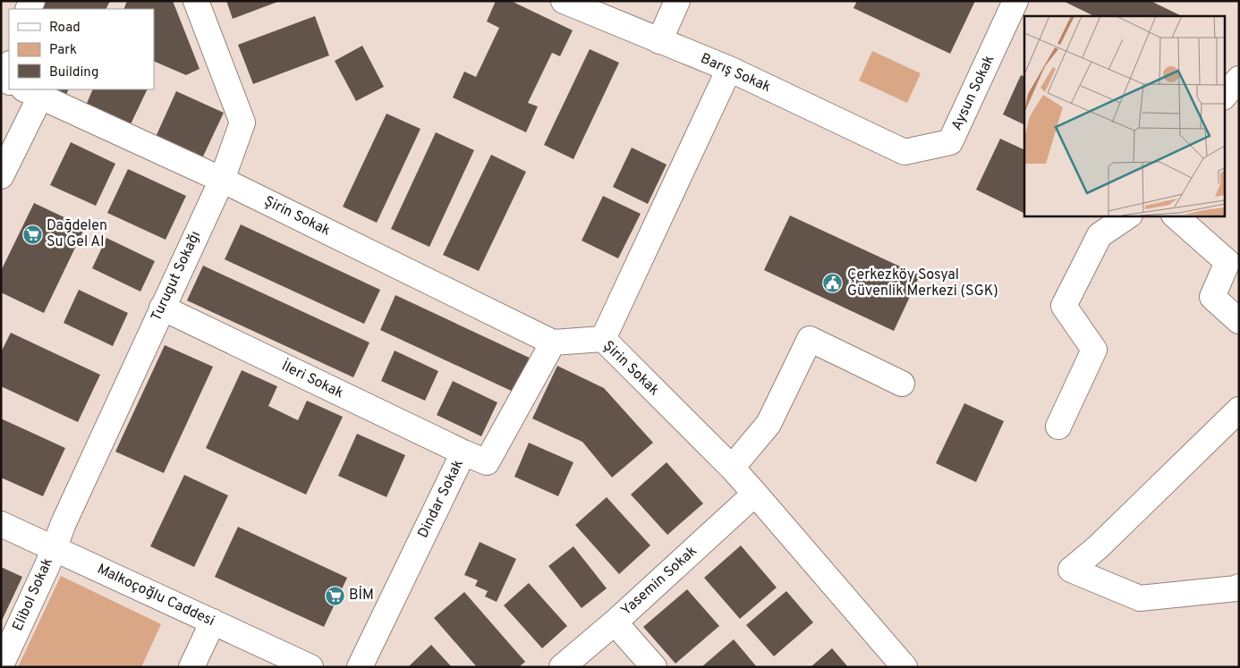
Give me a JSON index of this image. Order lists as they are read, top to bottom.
{
  "streets": {
    "street": [
      "Barış Sokak",
      "Aysun Sokak",
      "Şirin Sokak",
      "Turugut Sokağı",
      "İleri Sokak",
      "Dindar Sokak",
      "Yasemin Sokak",
      "Elibol Sokak",
      "Malkoçoğlu Caddesi"
    ]
  },
  "crossings": [
    ["Barış Sokak", "Aysun Sokak"],
    ["Şirin Sokak", "Turugut Sokağı"],
    ["Şirin Sokak", "Dindar Sokak"],
    ["Şirin Sokak", "Yasemin Sokak"],
    ["Turugut Sokağı", "İleri Sokak"],
    ["Turugut Sokağı", "Elibol Sokak"],
    ["Turugut Sokağı", "Malkoçoğlu Caddesi"],
    ["İleri Sokak", "Dindar Sokak"],
    ["Elibol Sokak", "Malkoçoğlu Caddesi"]
  ],
  "places": {
    "supermarket": ["Dağdelen Su Gel Al", "BİM"],
    "public building": ["Çerkezköy Sosyal Güvenlik Merkezi (SGK)"]
  },
  "legend": ["Road", "Park", "Building"]
}
